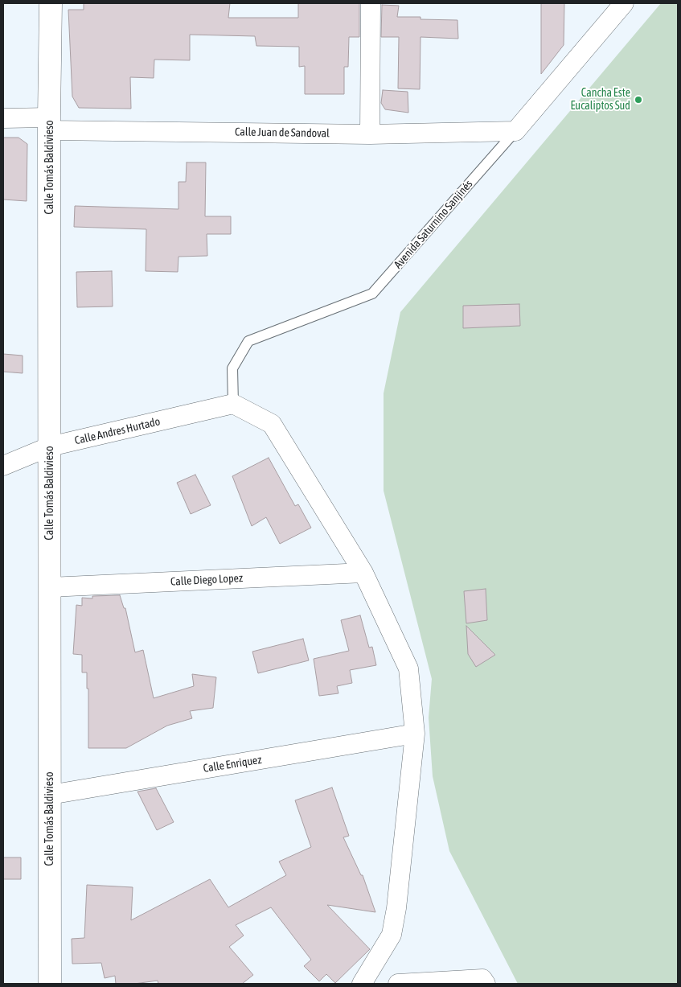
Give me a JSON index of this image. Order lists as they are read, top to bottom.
{
  "streets": {
    "street": [
      "Calle Juan de Sandoval",
      "Calle Tomás Baldivieso",
      "Avenida Saturnino Sanjinés",
      "Calle Andres Hurtado",
      "Calle Diego Lopez",
      "Calle Enriquez"
    ]
  },
  "crossings": [
    ["Calle Juan de Sandoval", "Calle Tomás Baldivieso"],
    ["Calle Juan de Sandoval", "Avenida Saturnino Sanjinés"],
    ["Calle Tomás Baldivieso", "Calle Andres Hurtado"],
    ["Calle Tomás Baldivieso", "Calle Diego Lopez"],
    ["Calle Tomás Baldivieso", "Calle Enriquez"],
    ["Avenida Saturnino Sanjinés", "Calle Andres Hurtado"]
  ],
  "places": ["Cancha Este Eucaliptos Sud"]
}
